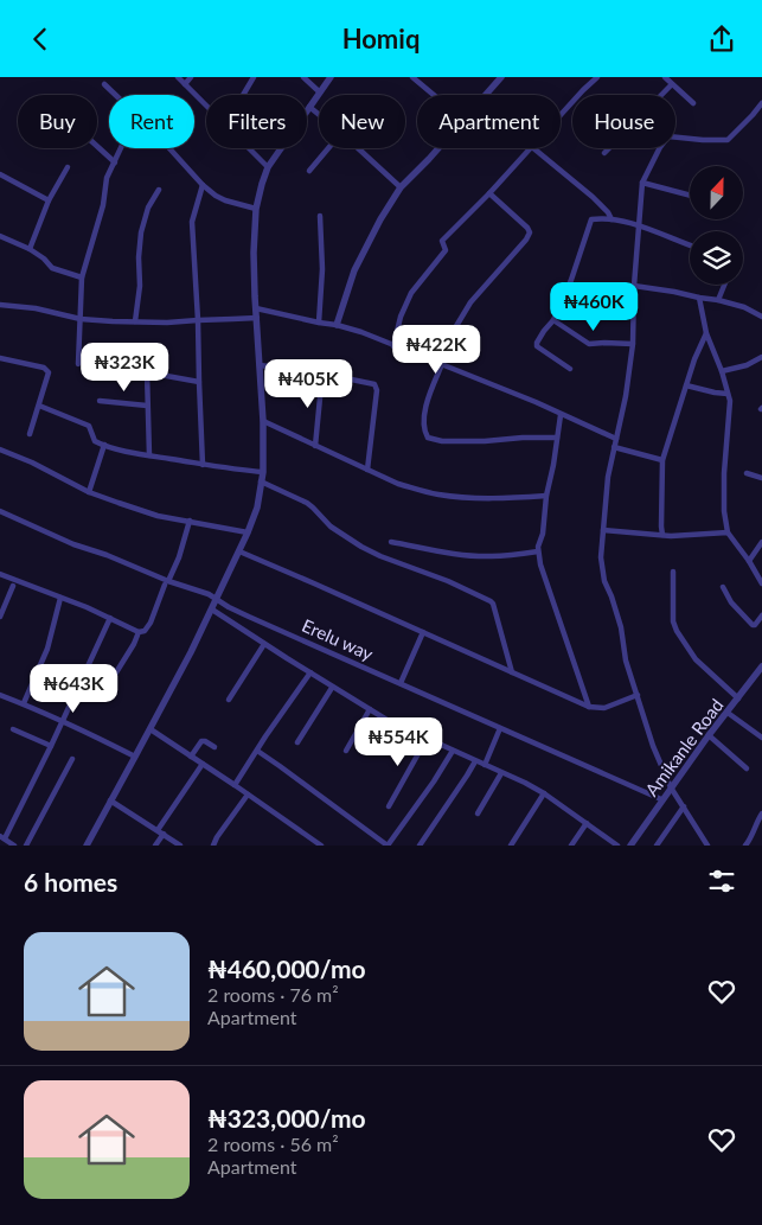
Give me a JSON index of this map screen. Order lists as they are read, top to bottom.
{
  "streets": {
    "street": ["Erelu way", "Amikanle Road"]
  },
  "crossings": [
    ["Erelu way", "Amikanle Road"]
  ],
  "north": "top",
  "page": {
    "header": "Homiq",
    "chip": [
      "Buy",
      "Rent",
      "Filters",
      "New",
      "Apartment",
      "House"
    ],
    "price": [
      "₦460K",
      "₦422K",
      "₦323K",
      "₦405K",
      "₦643K",
      "₦554K"
    ],
    "heading": "6 homes",
    "list": [
      {
        "name": "₦460,000/mo",
        "note": "2 rooms · 76 m² · Apartment"
      },
      {
        "name": "₦323,000/mo",
        "note": "2 rooms · 56 m² · Apartment"
      }
    ]
  }
}
